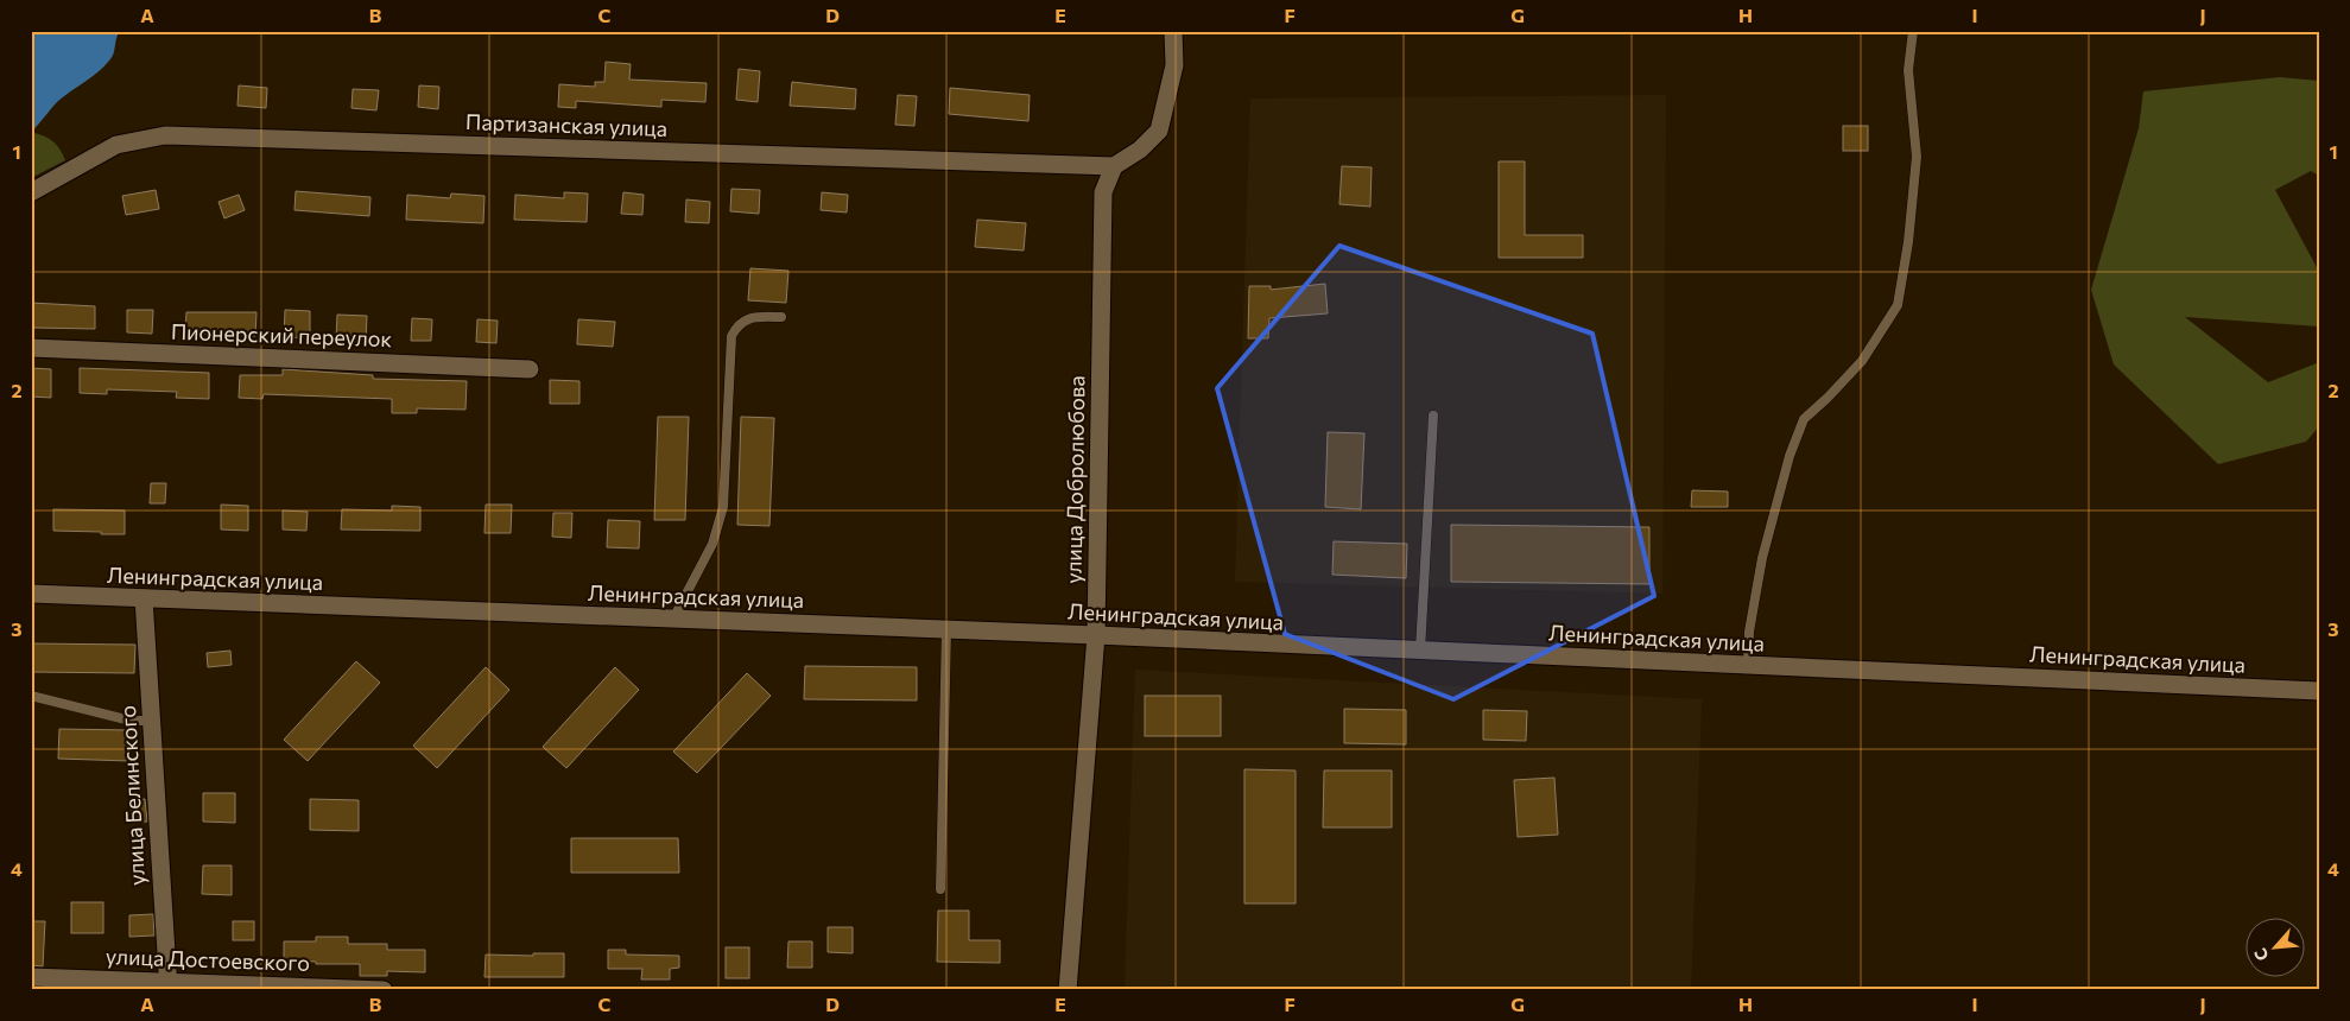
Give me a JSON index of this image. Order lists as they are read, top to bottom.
{
  "streets": {
    "street": [
      "Партизанская улица",
      "Пионерский переулок",
      "улица Добролюбова",
      "Ленинградская улица",
      "улица Белинского",
      "улица Достоевского"
    ]
  },
  "crossings": [
    ["Партизанская улица", "улица Добролюбова"],
    ["улица Добролюбова", "Ленинградская улица"],
    ["Ленинградская улица", "улица Белинского"],
    ["улица Белинского", "улица Достоевского"]
  ],
  "north": "bottom left",
  "grid": {
    "columns": [
      "A",
      "B",
      "C",
      "D",
      "E",
      "F",
      "G",
      "H",
      "I",
      "J"
    ],
    "rows": [
      "1",
      "2",
      "3",
      "4"
    ]
  }
}
